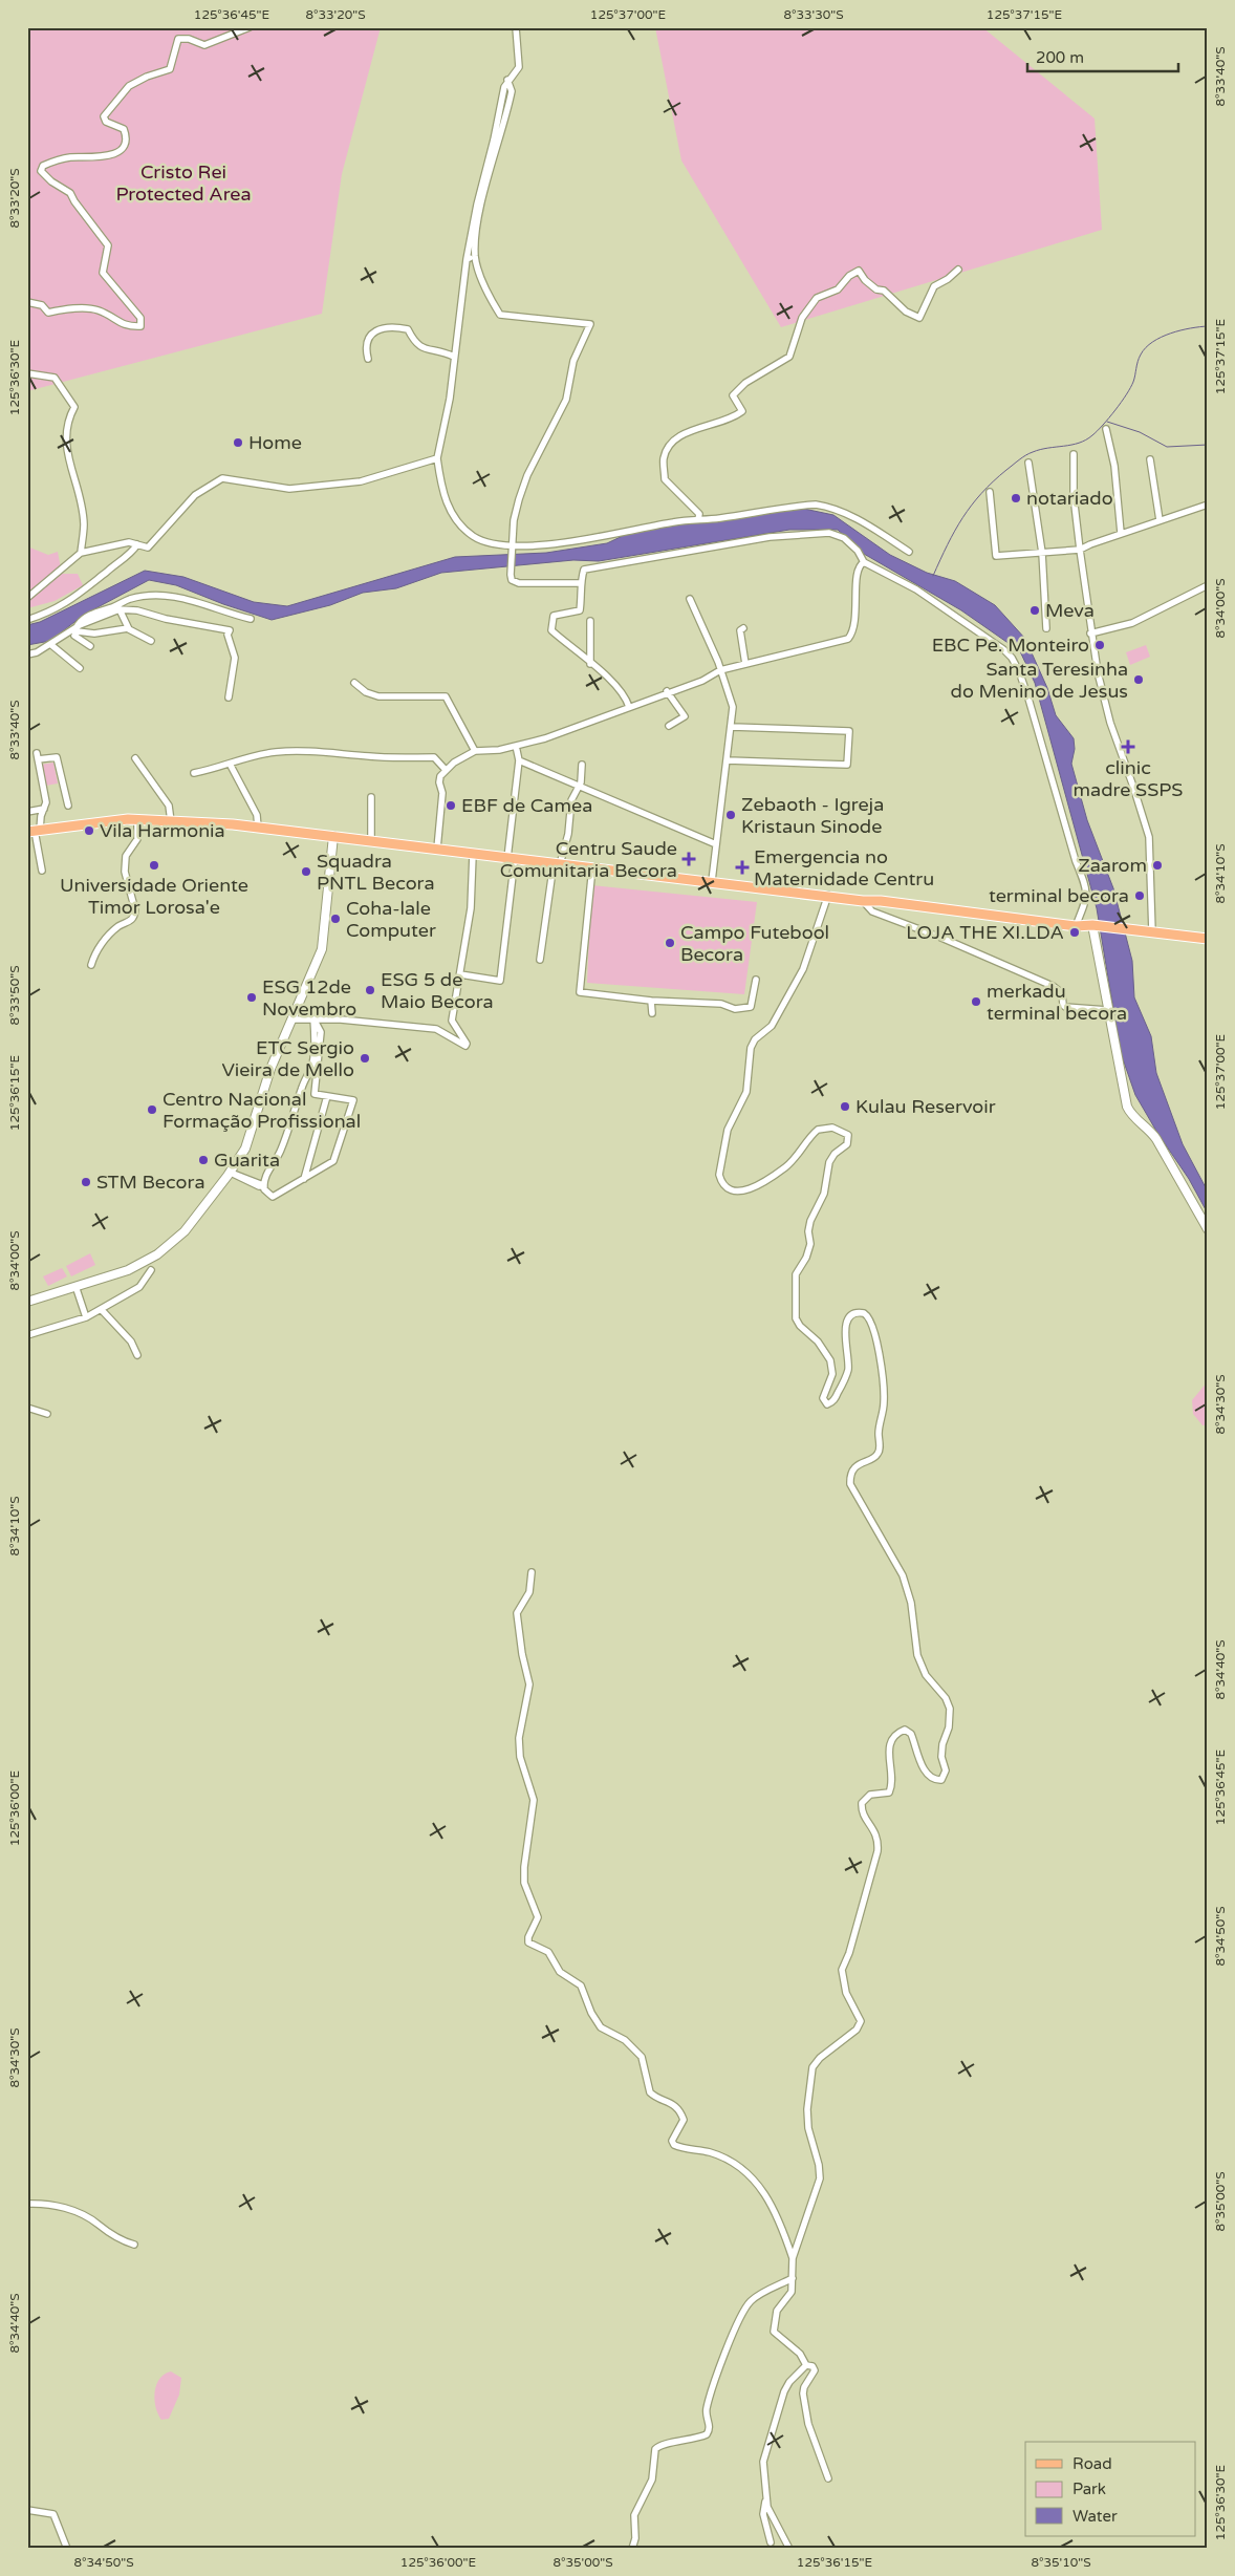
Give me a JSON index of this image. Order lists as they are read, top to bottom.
{
  "parks": ["Cristo Rei Protected Area"],
  "places": {
    "other": [
      "Home",
      "notariado",
      "Meva",
      "EBC Pe. Monteiro",
      "Santa Teresinha do Menino de Jesus",
      "EBF de Camea",
      "Zebaoth - Igreja Kristaun Sinode",
      "Vila Harmonia",
      "Universidade Oriente Timor Lorosa'e",
      "Zaarom",
      "Squadra PNTL Becora",
      "terminal becora",
      "Coha-lale Computer",
      "LOJA THE XI.LDA",
      "Campo Futebool Becora",
      "ESG 5 de Maio Becora",
      "ESG 12de Novembro",
      "merkadu terminal becora",
      "ETC Sergio Vieira de Mello",
      "Kulau Reservoir",
      "Centro Nacional Formação Profissional",
      "Guarita",
      "STM Becora"
    ],
    "health": ["clinic madre SSPS", "Centru Saude Comunitaria Becora", "Emergencia no Maternidade Centru"]
  },
  "legend": ["Road", "Park", "Water"],
  "scale_bar": "200 m",
  "coordinates": [
    "125°36'45\"E",
    "8°33'20\"S",
    "125°37'00\"E",
    "8°33'30\"S",
    "125°37'15\"E",
    "8°33'40\"S",
    "125°36'30\"E",
    "8°34'00\"S",
    "8°34'10\"S",
    "8°33'50\"S",
    "125°36'15\"E",
    "8°34'30\"S",
    "8°34'40\"S",
    "125°36'00\"E",
    "8°34'50\"S",
    "8°35'00\"S",
    "8°35'10\"S"
  ]
}
